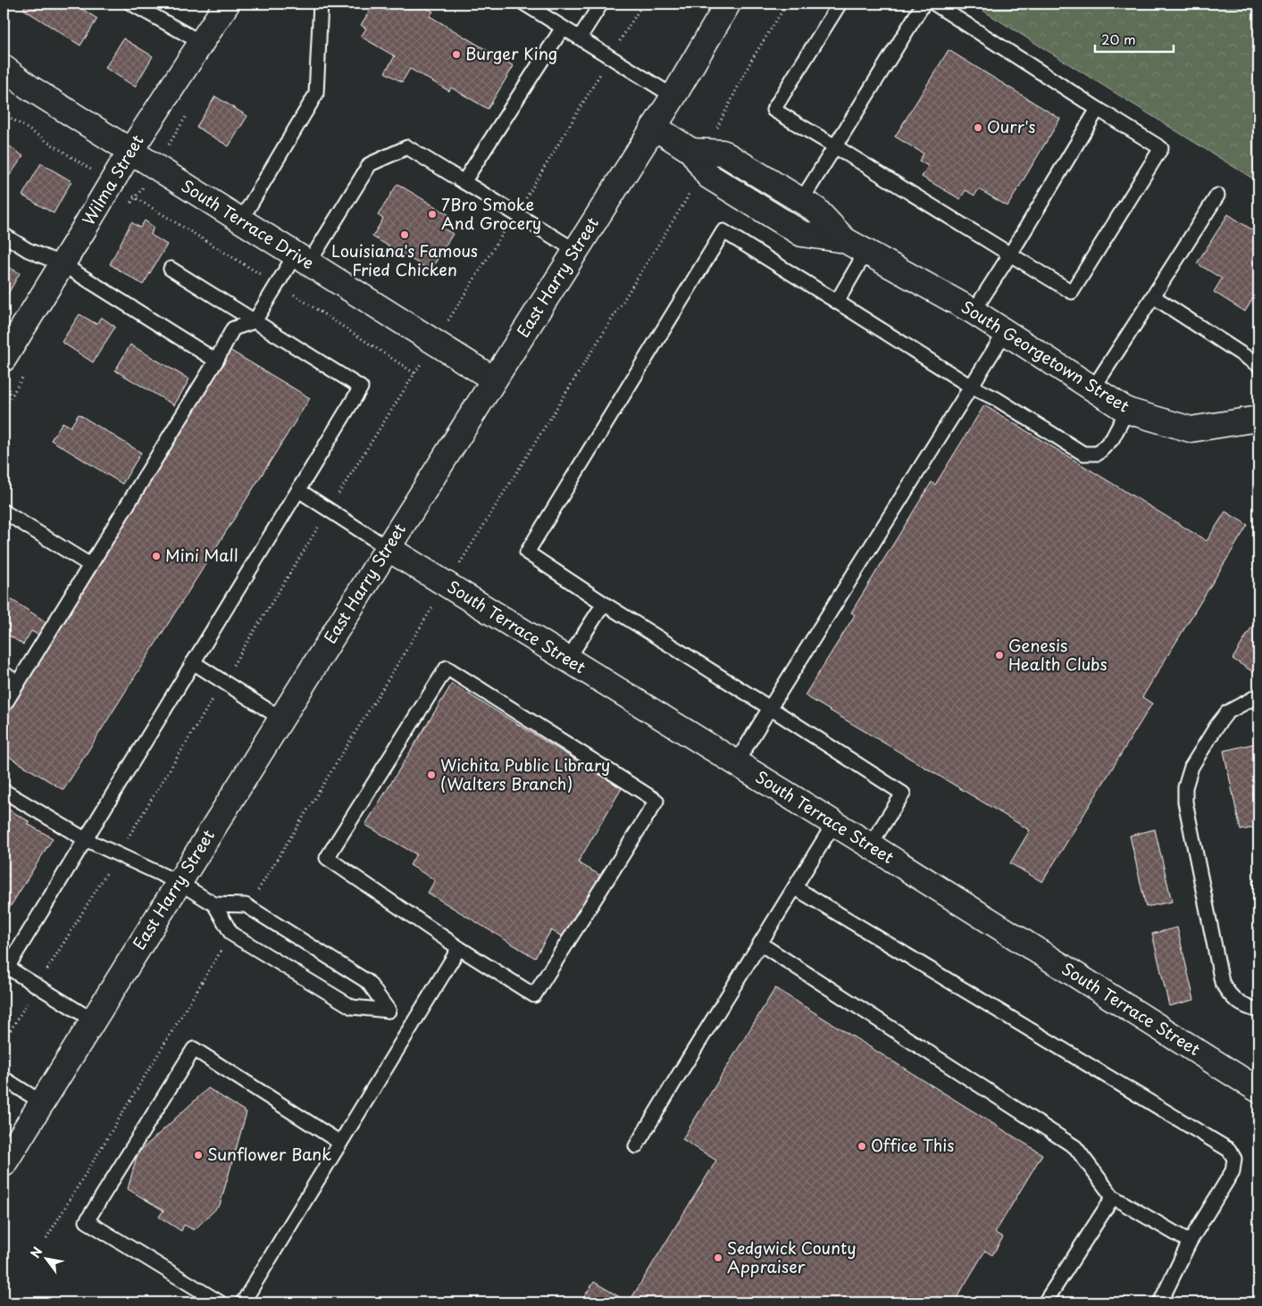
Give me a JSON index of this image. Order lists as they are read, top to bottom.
{
  "streets": {
    "street": [
      "Wilma Street",
      "South Terrace Drive",
      "East Harry Street",
      "South Georgetown Street",
      "South Terrace Street"
    ]
  },
  "crossings": [
    ["Wilma Street", "South Terrace Drive"],
    ["South Terrace Drive", "East Harry Street"],
    ["East Harry Street", "South Georgetown Street"],
    ["East Harry Street", "South Terrace Street"]
  ],
  "places": [
    "Burger King",
    "Ourr's",
    "7Bro Smoke And Grocery",
    "Louisiana's Famous Fried Chicken",
    "Mini Mall",
    "Genesis Health Clubs",
    "Wichita Public Library (Walters Branch)",
    "Office This",
    "Sunflower Bank",
    "Sedgwick County Appraiser"
  ],
  "scale_bar": "20 m",
  "north": "top left"
}
